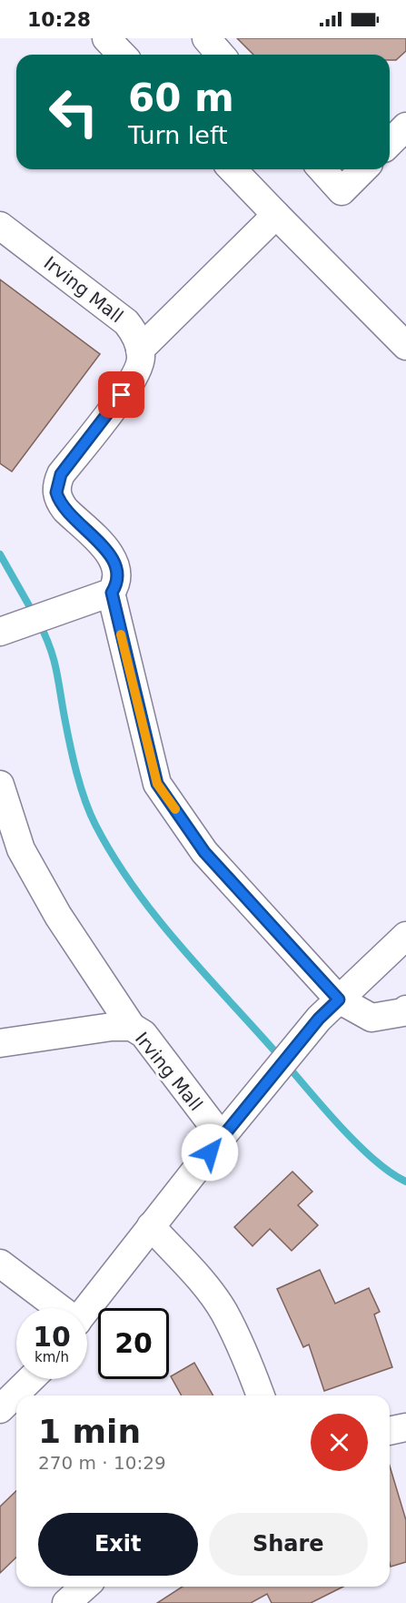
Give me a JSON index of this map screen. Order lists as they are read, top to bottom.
{
  "streets": {
    "street": ["Irving Mall"]
  },
  "page": {
    "status": "10:28",
    "turn": ["60 m", "Turn left"],
    "speed": "10 km/h",
    "limit": "20",
    "heading": ["1 min", "270 m · 10:29"],
    "buttons": ["Exit", "Share"]
  }
}
